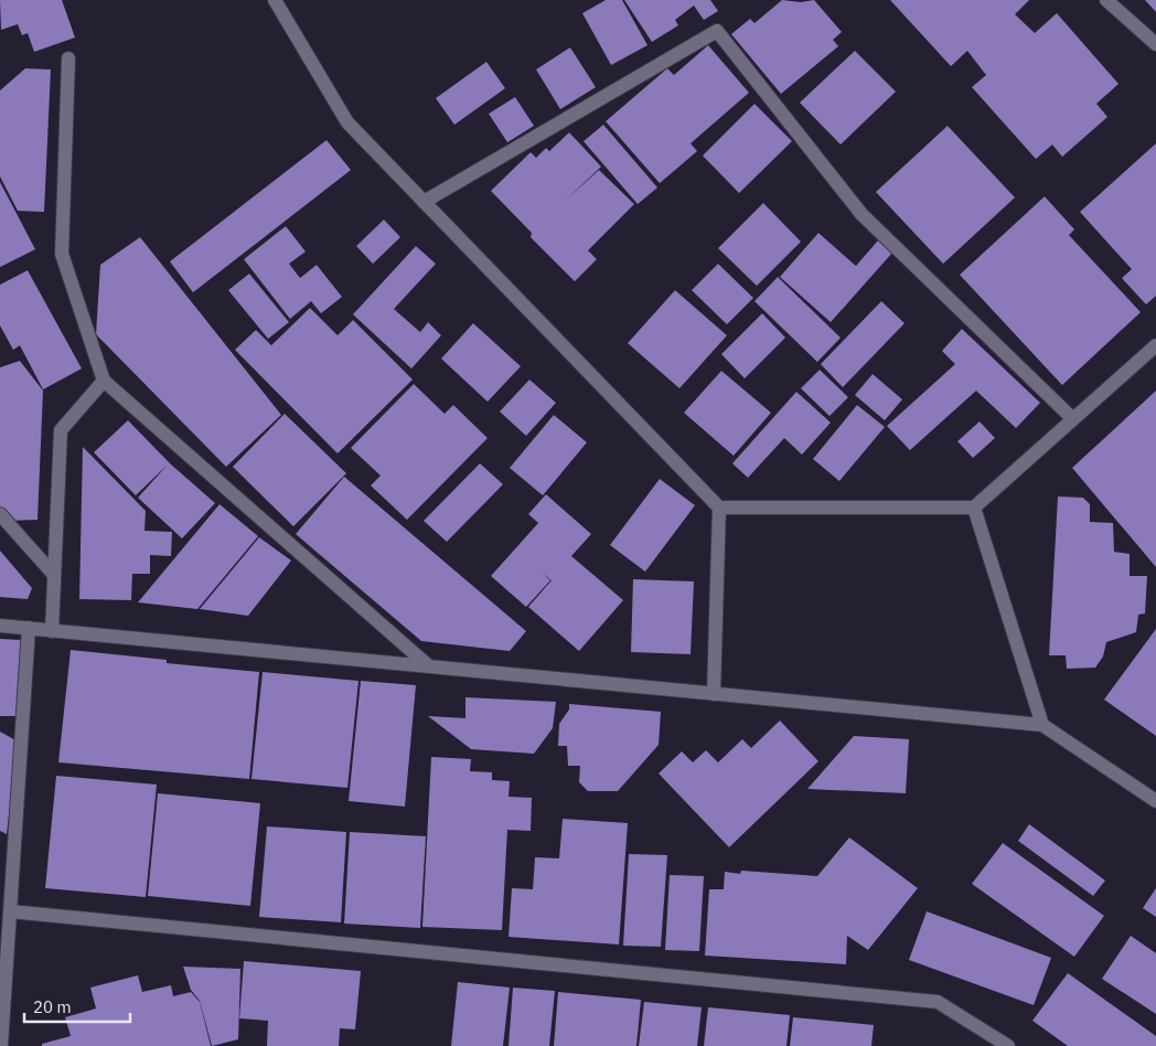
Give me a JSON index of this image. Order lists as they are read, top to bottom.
{
  "scale_bar": "20 m"
}
